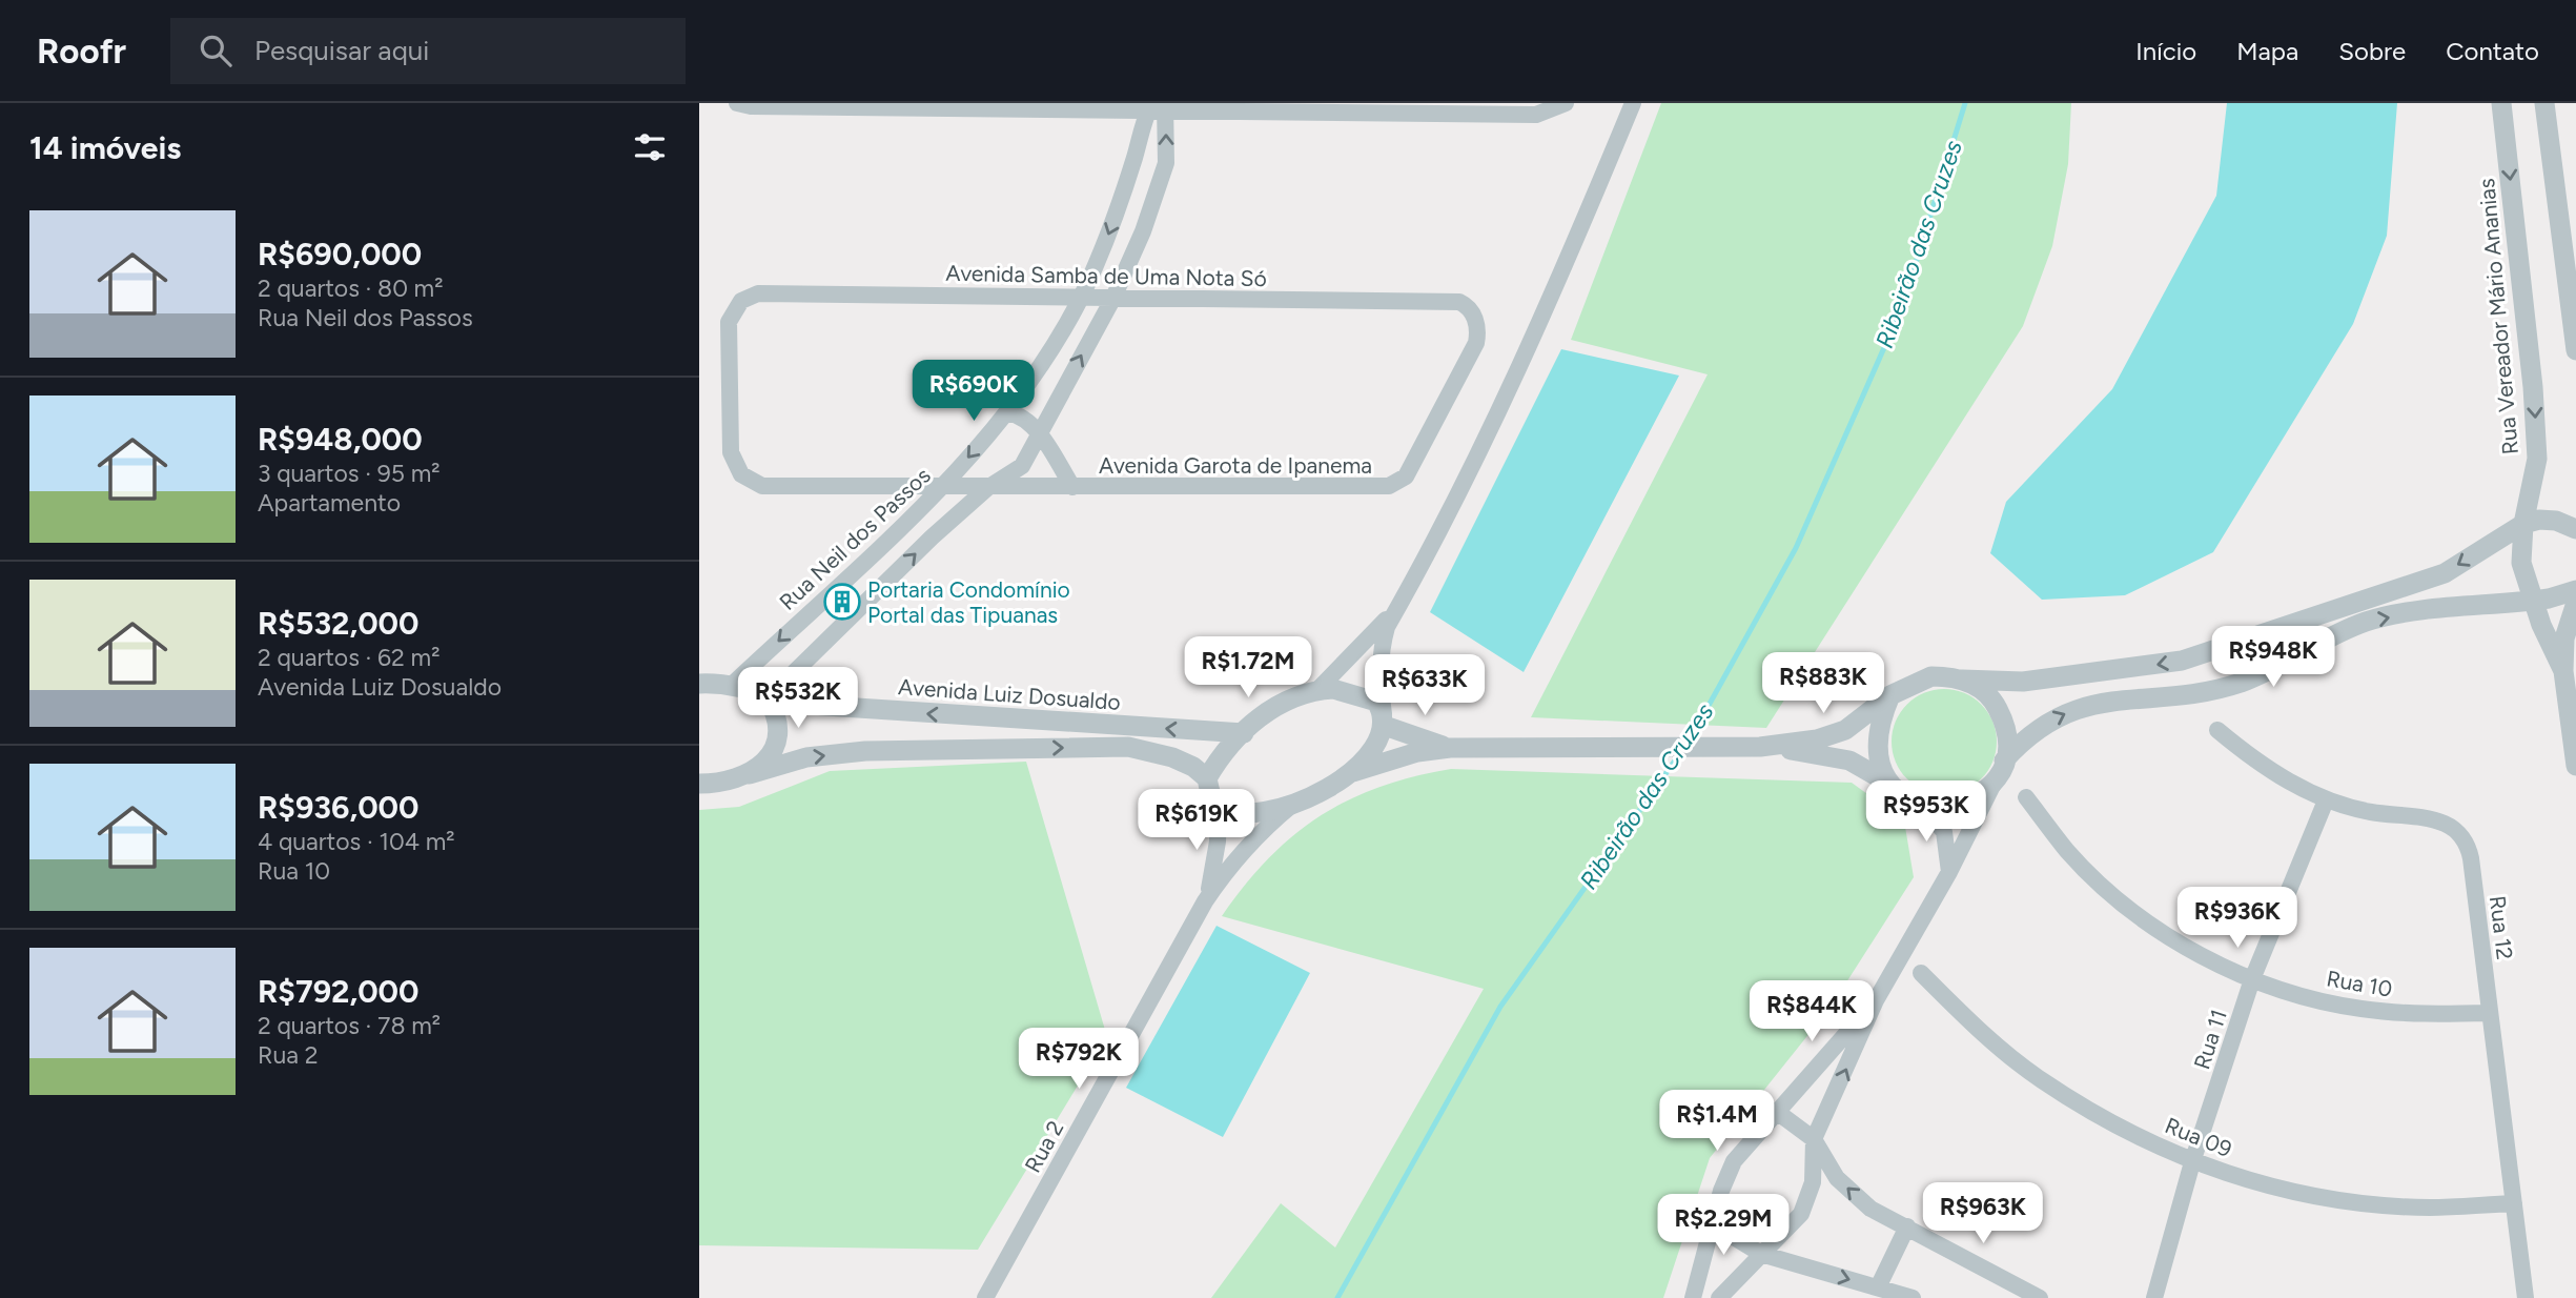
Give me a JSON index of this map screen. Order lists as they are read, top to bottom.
{
  "streets": {
    "street": [
      "Avenida Samba de Uma Nota Só",
      "Rua Vereador Mário Ananias",
      "Avenida Garota de Ipanema",
      "Rua Neil dos Passos",
      "Avenida Luiz Dosualdo",
      "Rua 12",
      "Rua 10",
      "Rua 11",
      "Rua 09",
      "Rua 2"
    ]
  },
  "crossings": [
    ["Avenida Samba de Uma Nota Só", "Avenida Garota de Ipanema"],
    ["Avenida Samba de Uma Nota Só", "Rua Neil dos Passos"],
    ["Avenida Garota de Ipanema", "Rua Neil dos Passos"],
    ["Rua 12", "Rua 10"],
    ["Rua 12", "Rua 11"],
    ["Rua 12", "Rua 09"],
    ["Rua 10", "Rua 11"],
    ["Rua 11", "Rua 09"]
  ],
  "water": ["Ribeirão das Cruzes"],
  "places": {
    "building": ["Portaria Condomínio Portal das Tipuanas"]
  },
  "page": {
    "header": "Roofr",
    "search": "Pesquisar aqui",
    "nav": [
      "Início",
      "Mapa",
      "Sobre",
      "Contato"
    ],
    "heading": "14 imóveis",
    "list": [
      {
        "name": "R$690,000",
        "note": "2 quartos · 80 m² · Rua Neil dos Passos"
      },
      {
        "name": "R$948,000",
        "note": "3 quartos · 95 m² · Apartamento"
      },
      {
        "name": "R$532,000",
        "note": "2 quartos · 62 m² · Avenida Luiz Dosualdo"
      },
      {
        "name": "R$936,000",
        "note": "4 quartos · 104 m² · Rua 10"
      },
      {
        "name": "R$792,000",
        "note": "2 quartos · 78 m² · Rua 2"
      }
    ],
    "price": [
      "R$690K",
      "R$948K",
      "R$1.72M",
      "R$883K",
      "R$633K",
      "R$532K",
      "R$953K",
      "R$619K",
      "R$936K",
      "R$844K",
      "R$792K",
      "R$1.4M",
      "R$963K",
      "R$2.29M"
    ]
  }
}
